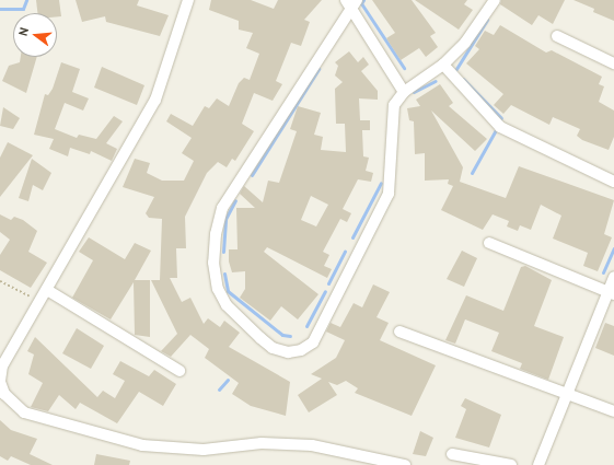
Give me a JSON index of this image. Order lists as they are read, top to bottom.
{
  "north": "left"
}
